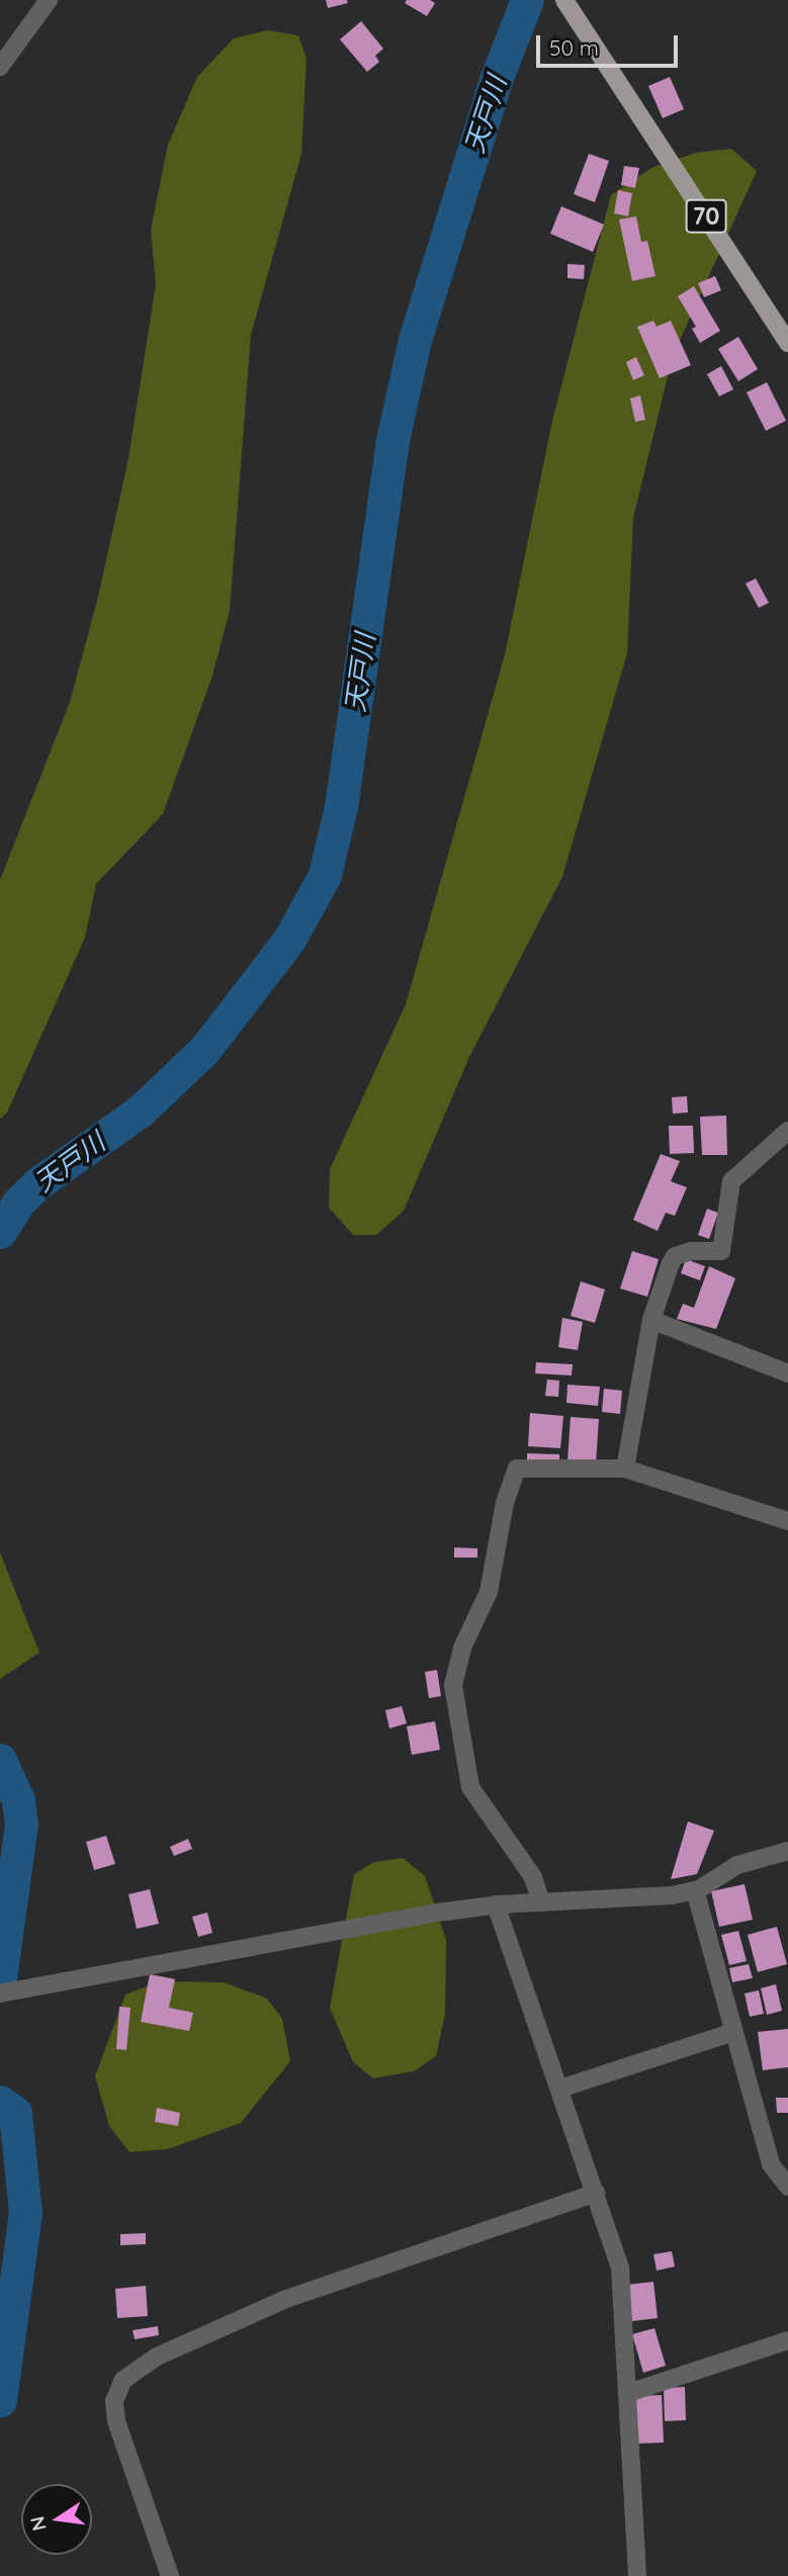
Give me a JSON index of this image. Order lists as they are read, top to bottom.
{
  "streets": {
    "main road": ["70"]
  },
  "water": ["天戸川"],
  "scale_bar": "50 m",
  "north": "left"
}
